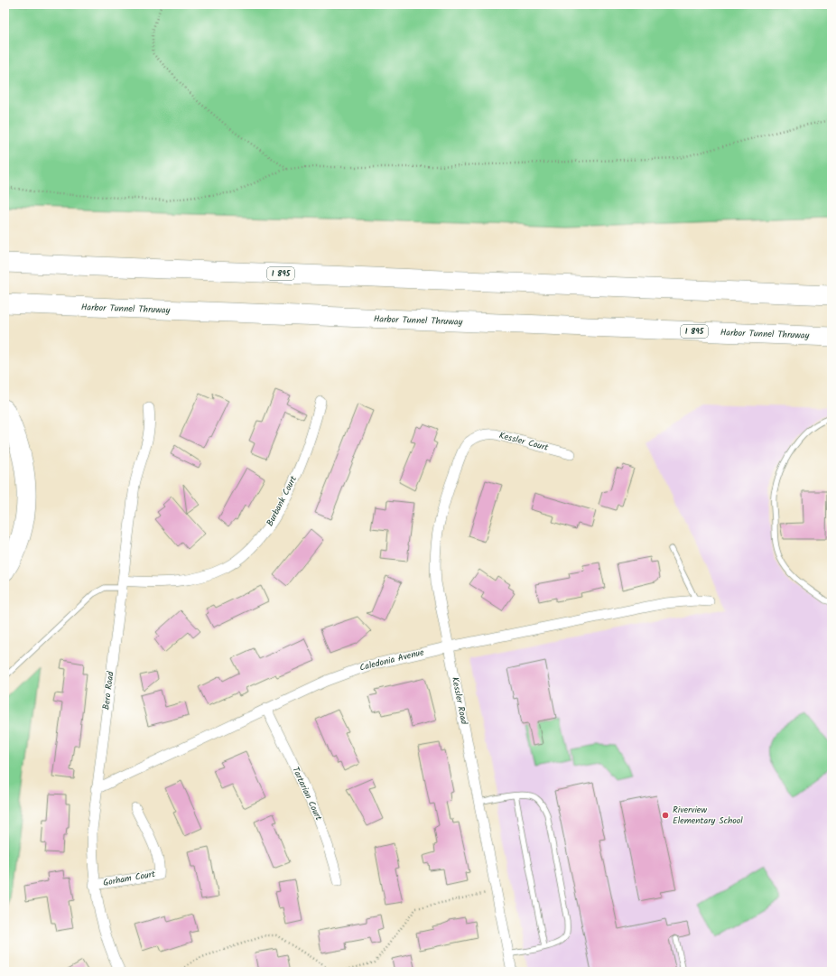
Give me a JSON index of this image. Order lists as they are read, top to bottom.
{
  "streets": {
    "highway": ["I 895", "Harbor Tunnel Thruway"],
    "street": [
      "Kessler Court",
      "Burbank Court",
      "Caledonia Avenue",
      "Bero Road",
      "Kessler Road",
      "Tartarian Court",
      "Gorham Court"
    ]
  },
  "crossings": [
    ["Kessler Court", "Kessler Road"],
    ["Burbank Court", "Bero Road"],
    ["Caledonia Avenue", "Bero Road"],
    ["Caledonia Avenue", "Kessler Road"],
    ["Caledonia Avenue", "Tartarian Court"],
    ["Bero Road", "Gorham Court"]
  ],
  "places": ["Riverview Elementary School"]
}
